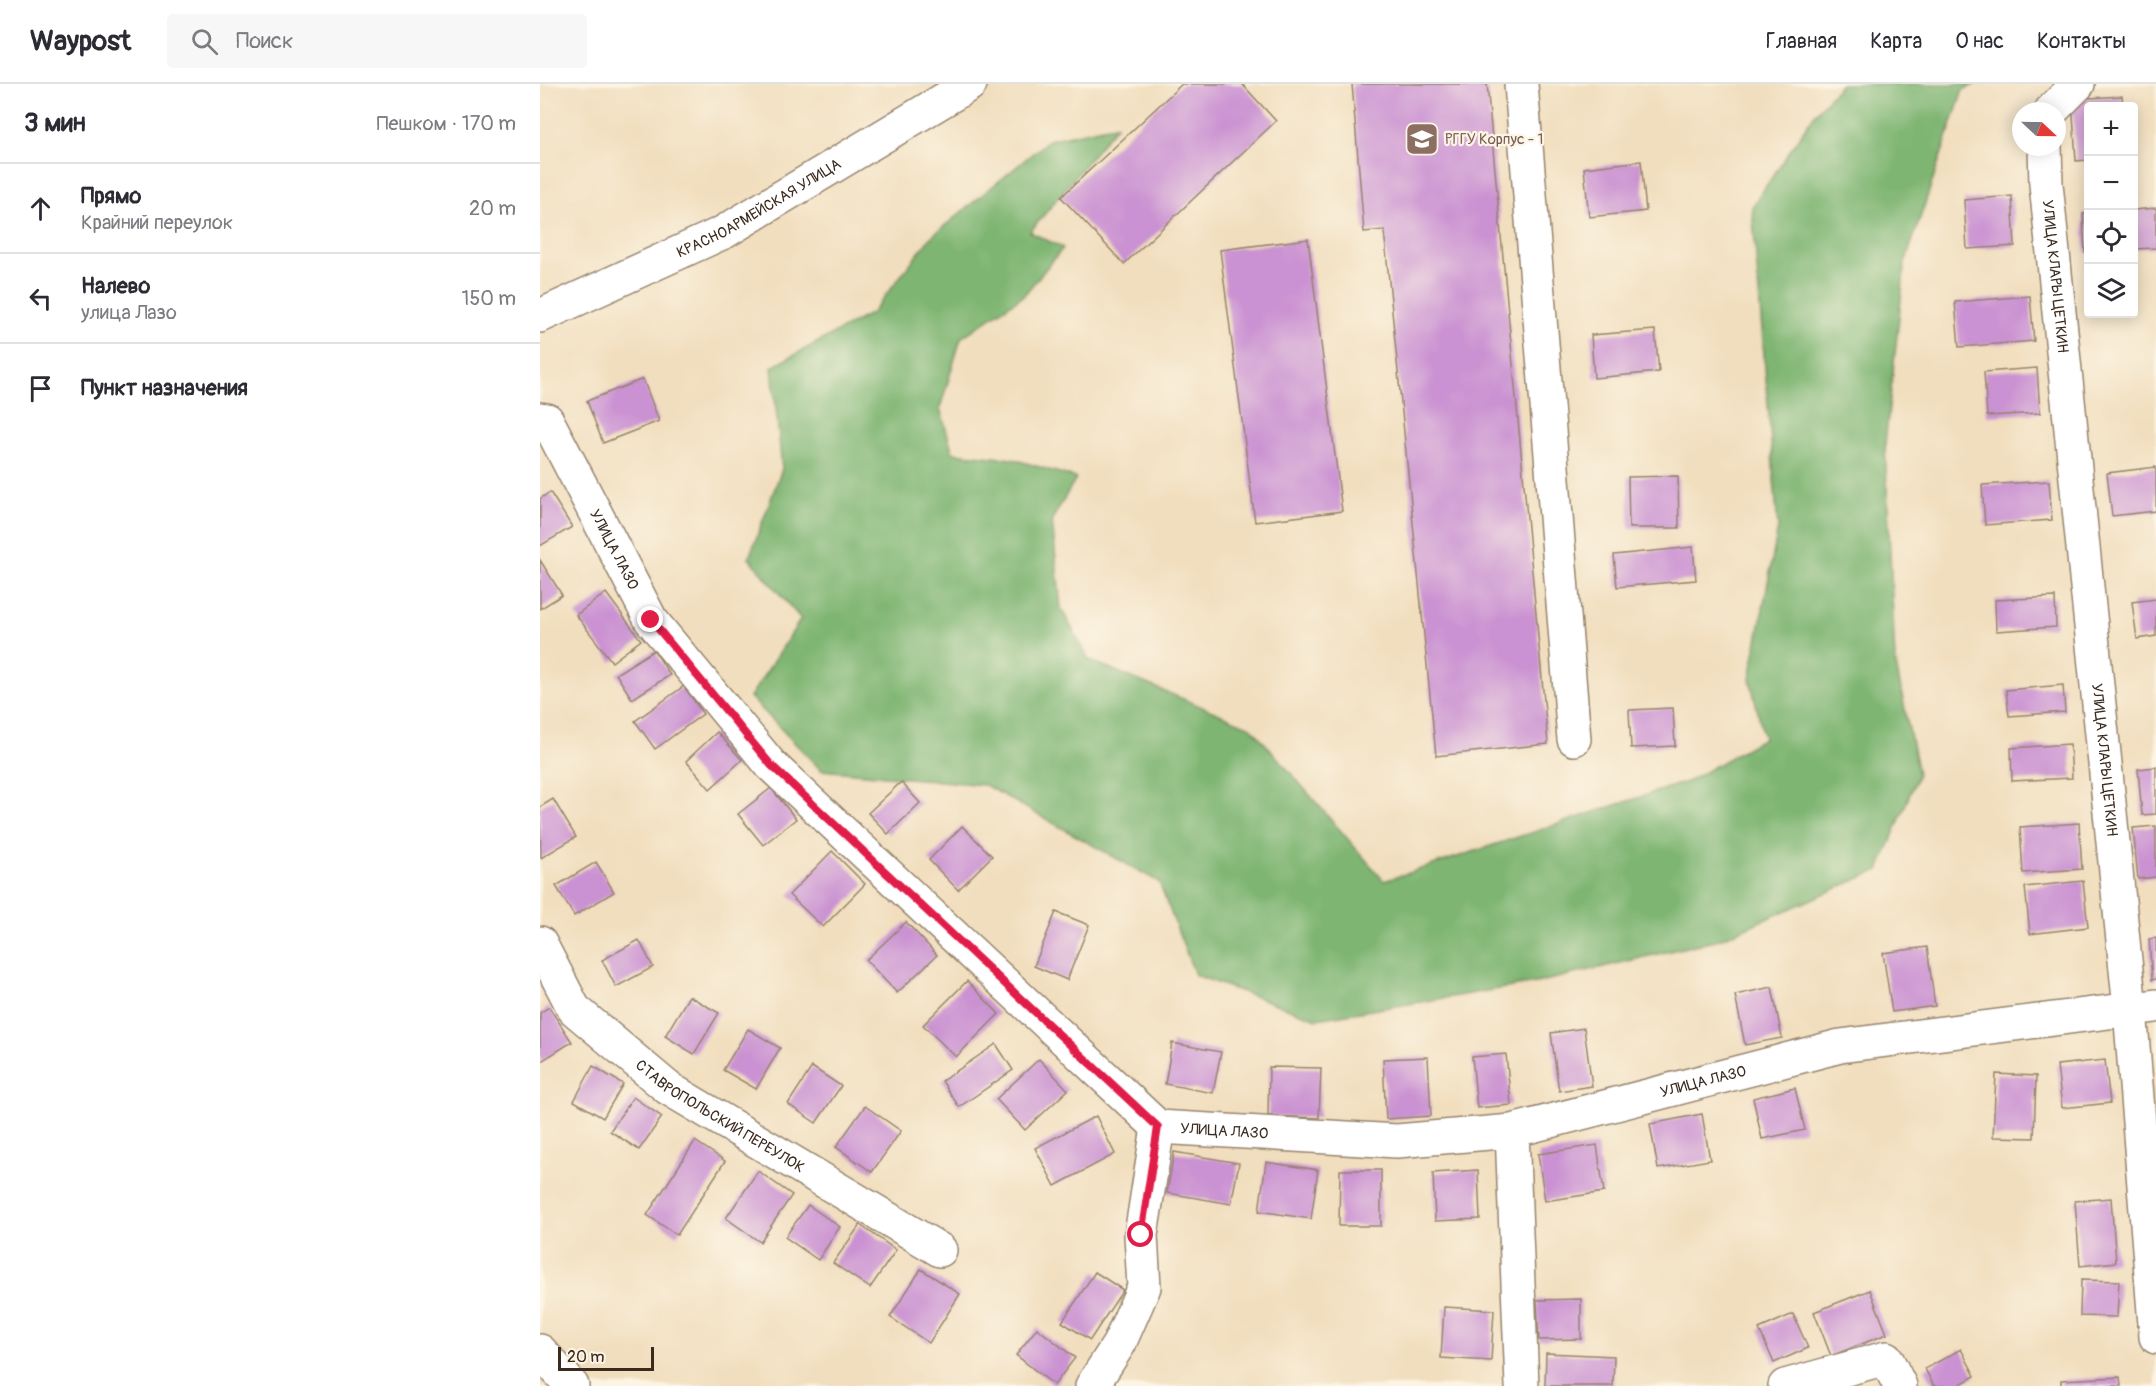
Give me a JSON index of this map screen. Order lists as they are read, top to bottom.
{
  "streets": {
    "street": [
      "КРАСНОАРМЕЙСКАЯ УЛИЦА",
      "УЛИЦА КЛАРЫ ЦЕТКИН",
      "УЛИЦА ЛАЗО",
      "СТАВРОПОЛЬСКИЙ ПЕРЕУЛОК"
    ]
  },
  "crossings": [
    ["УЛИЦА КЛАРЫ ЦЕТКИН", "УЛИЦА ЛАЗО"]
  ],
  "places": {
    "school or university": ["РГГУ Корпус - 1"]
  },
  "scale_bar": "20 m",
  "north": "right",
  "page": {
    "header": "Waypost",
    "search": "Поиск",
    "nav": [
      "Главная",
      "Карта",
      "О нас",
      "Контакты"
    ],
    "heading": ["3 мин", "Пешком · 170 m"],
    "map_buttons": ["+", "−"],
    "list": [
      ["Прямо", "Крайний переулок", "20 m"],
      ["Налево", "улица Лазо", "150 m"],
      "Пункт назначения"
    ],
    "scale": "20 m"
  }
}
